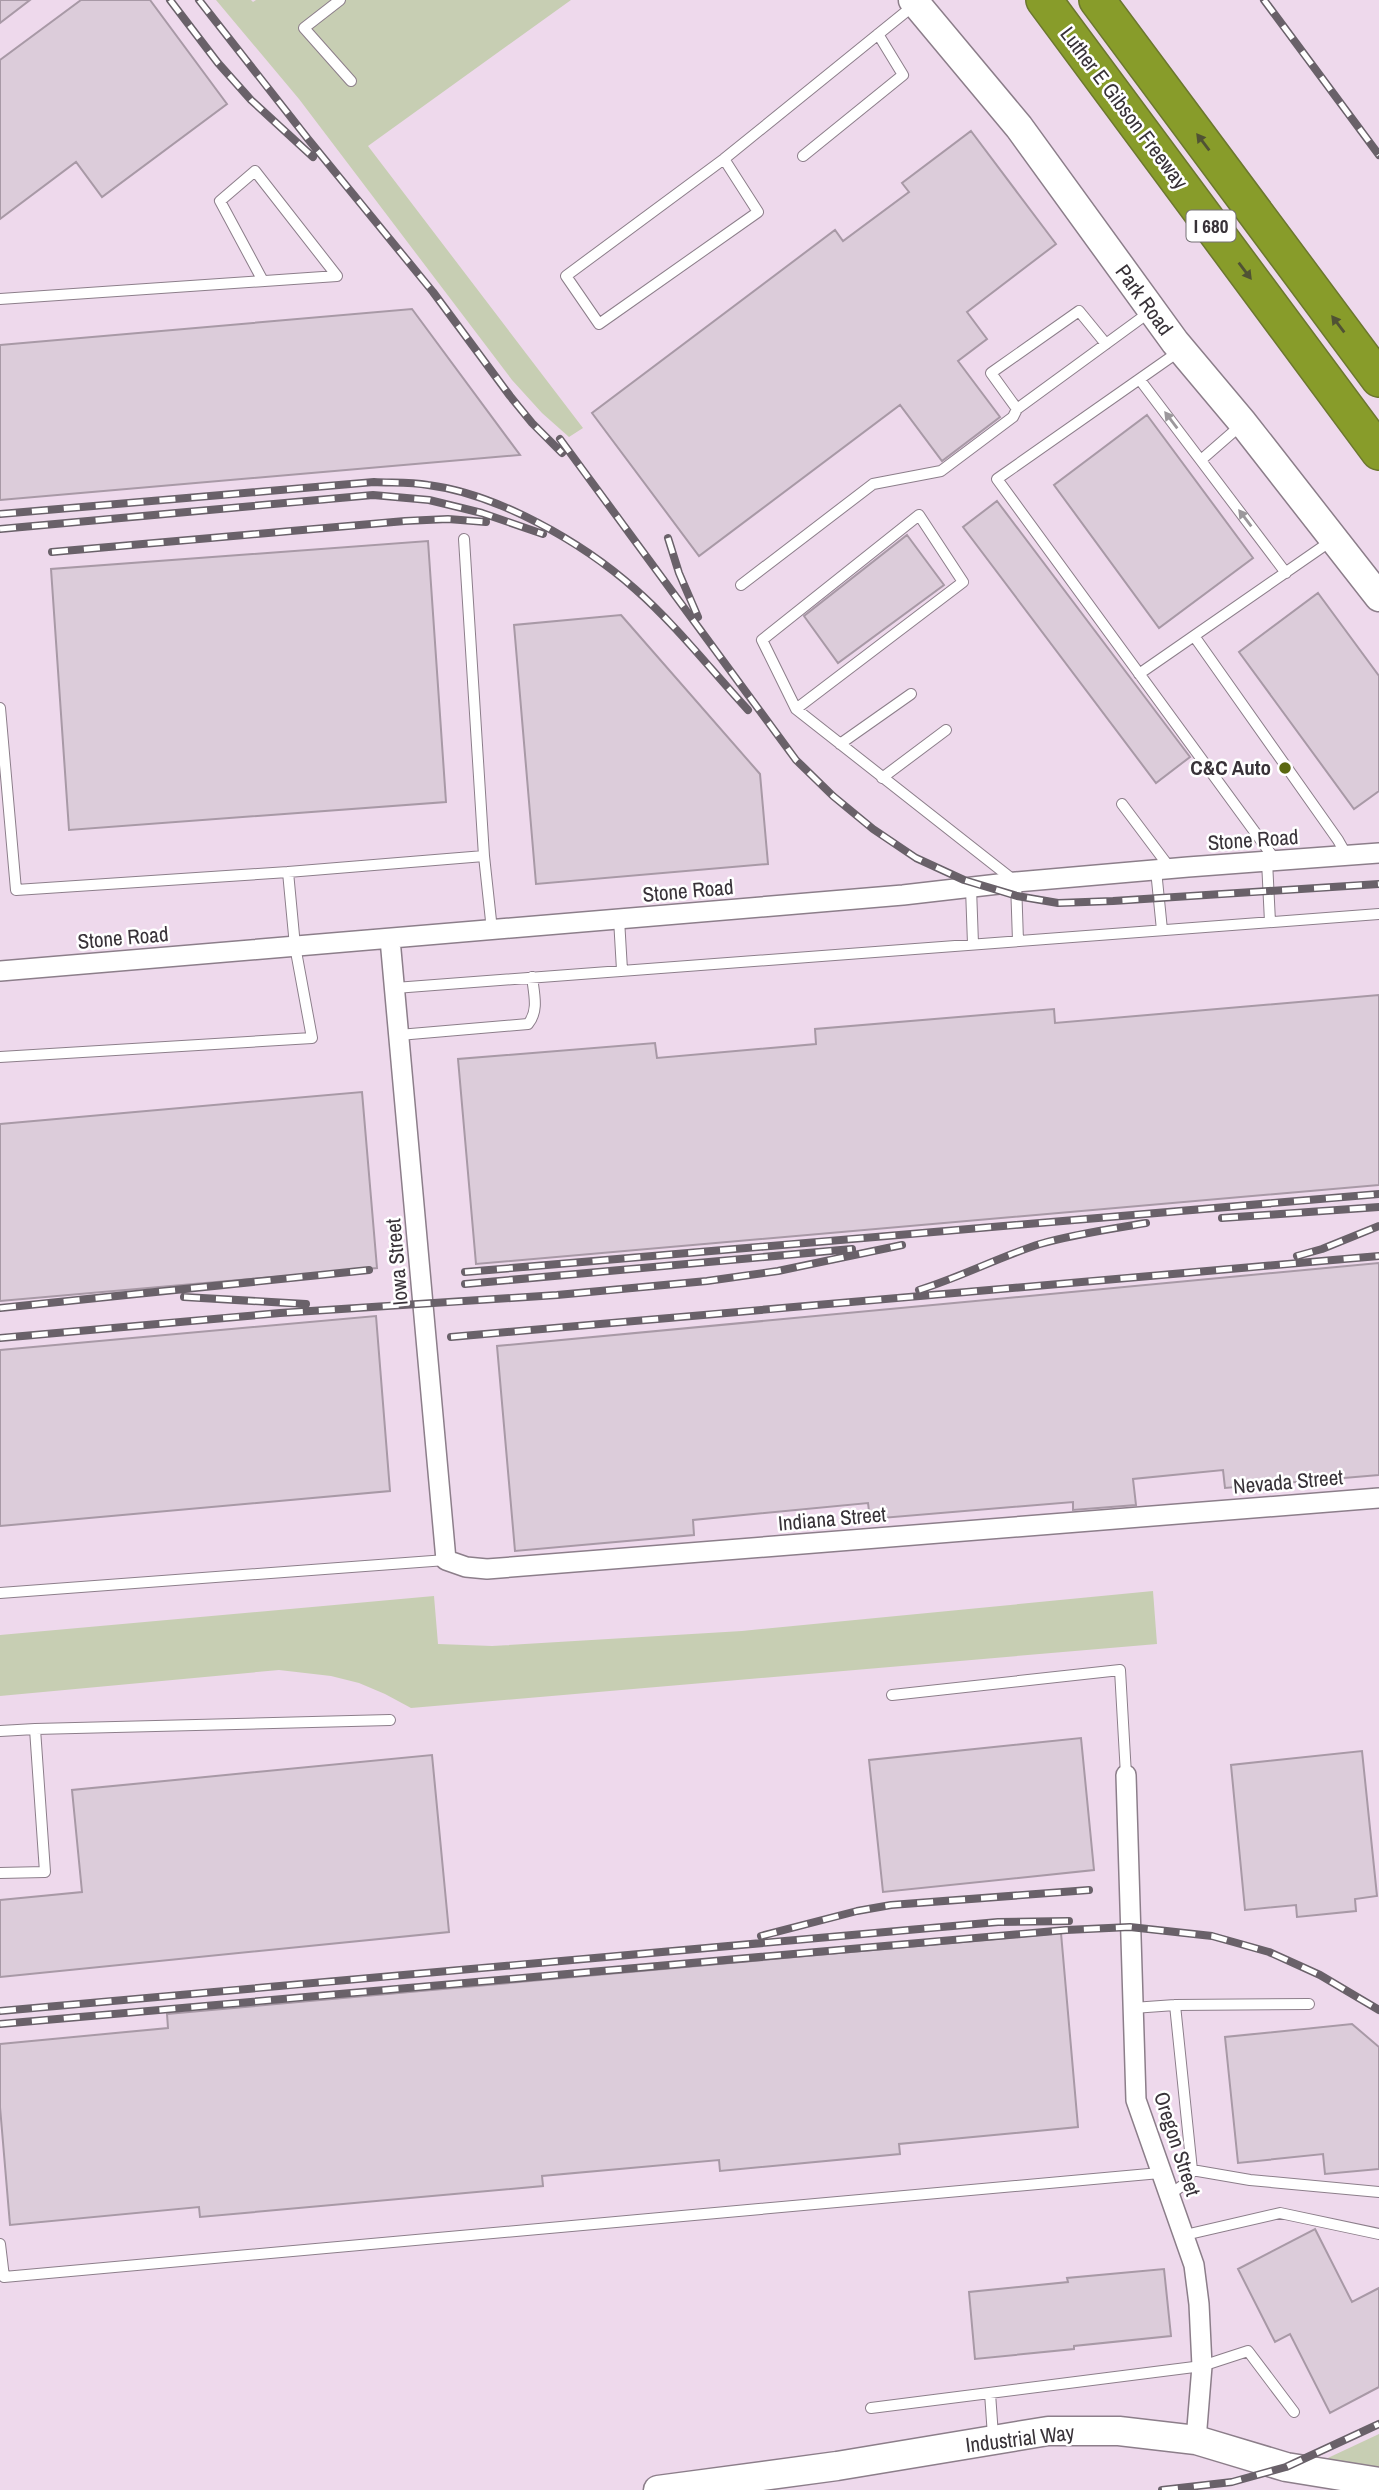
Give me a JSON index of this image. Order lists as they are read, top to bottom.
{
  "streets": {
    "highway": ["Luther E Gibson Freeway", "I 680"],
    "street": [
      "Park Road",
      "Stone Road",
      "Iowa Street",
      "Nevada Street",
      "Indiana Street",
      "Oregon Street",
      "Industrial Way"
    ]
  },
  "crossings": [
    ["Stone Road", "Iowa Street"],
    ["Iowa Street", "Indiana Street"],
    ["Nevada Street", "Indiana Street"],
    ["Oregon Street", "Industrial Way"]
  ],
  "places": ["C&C Auto"]
}
